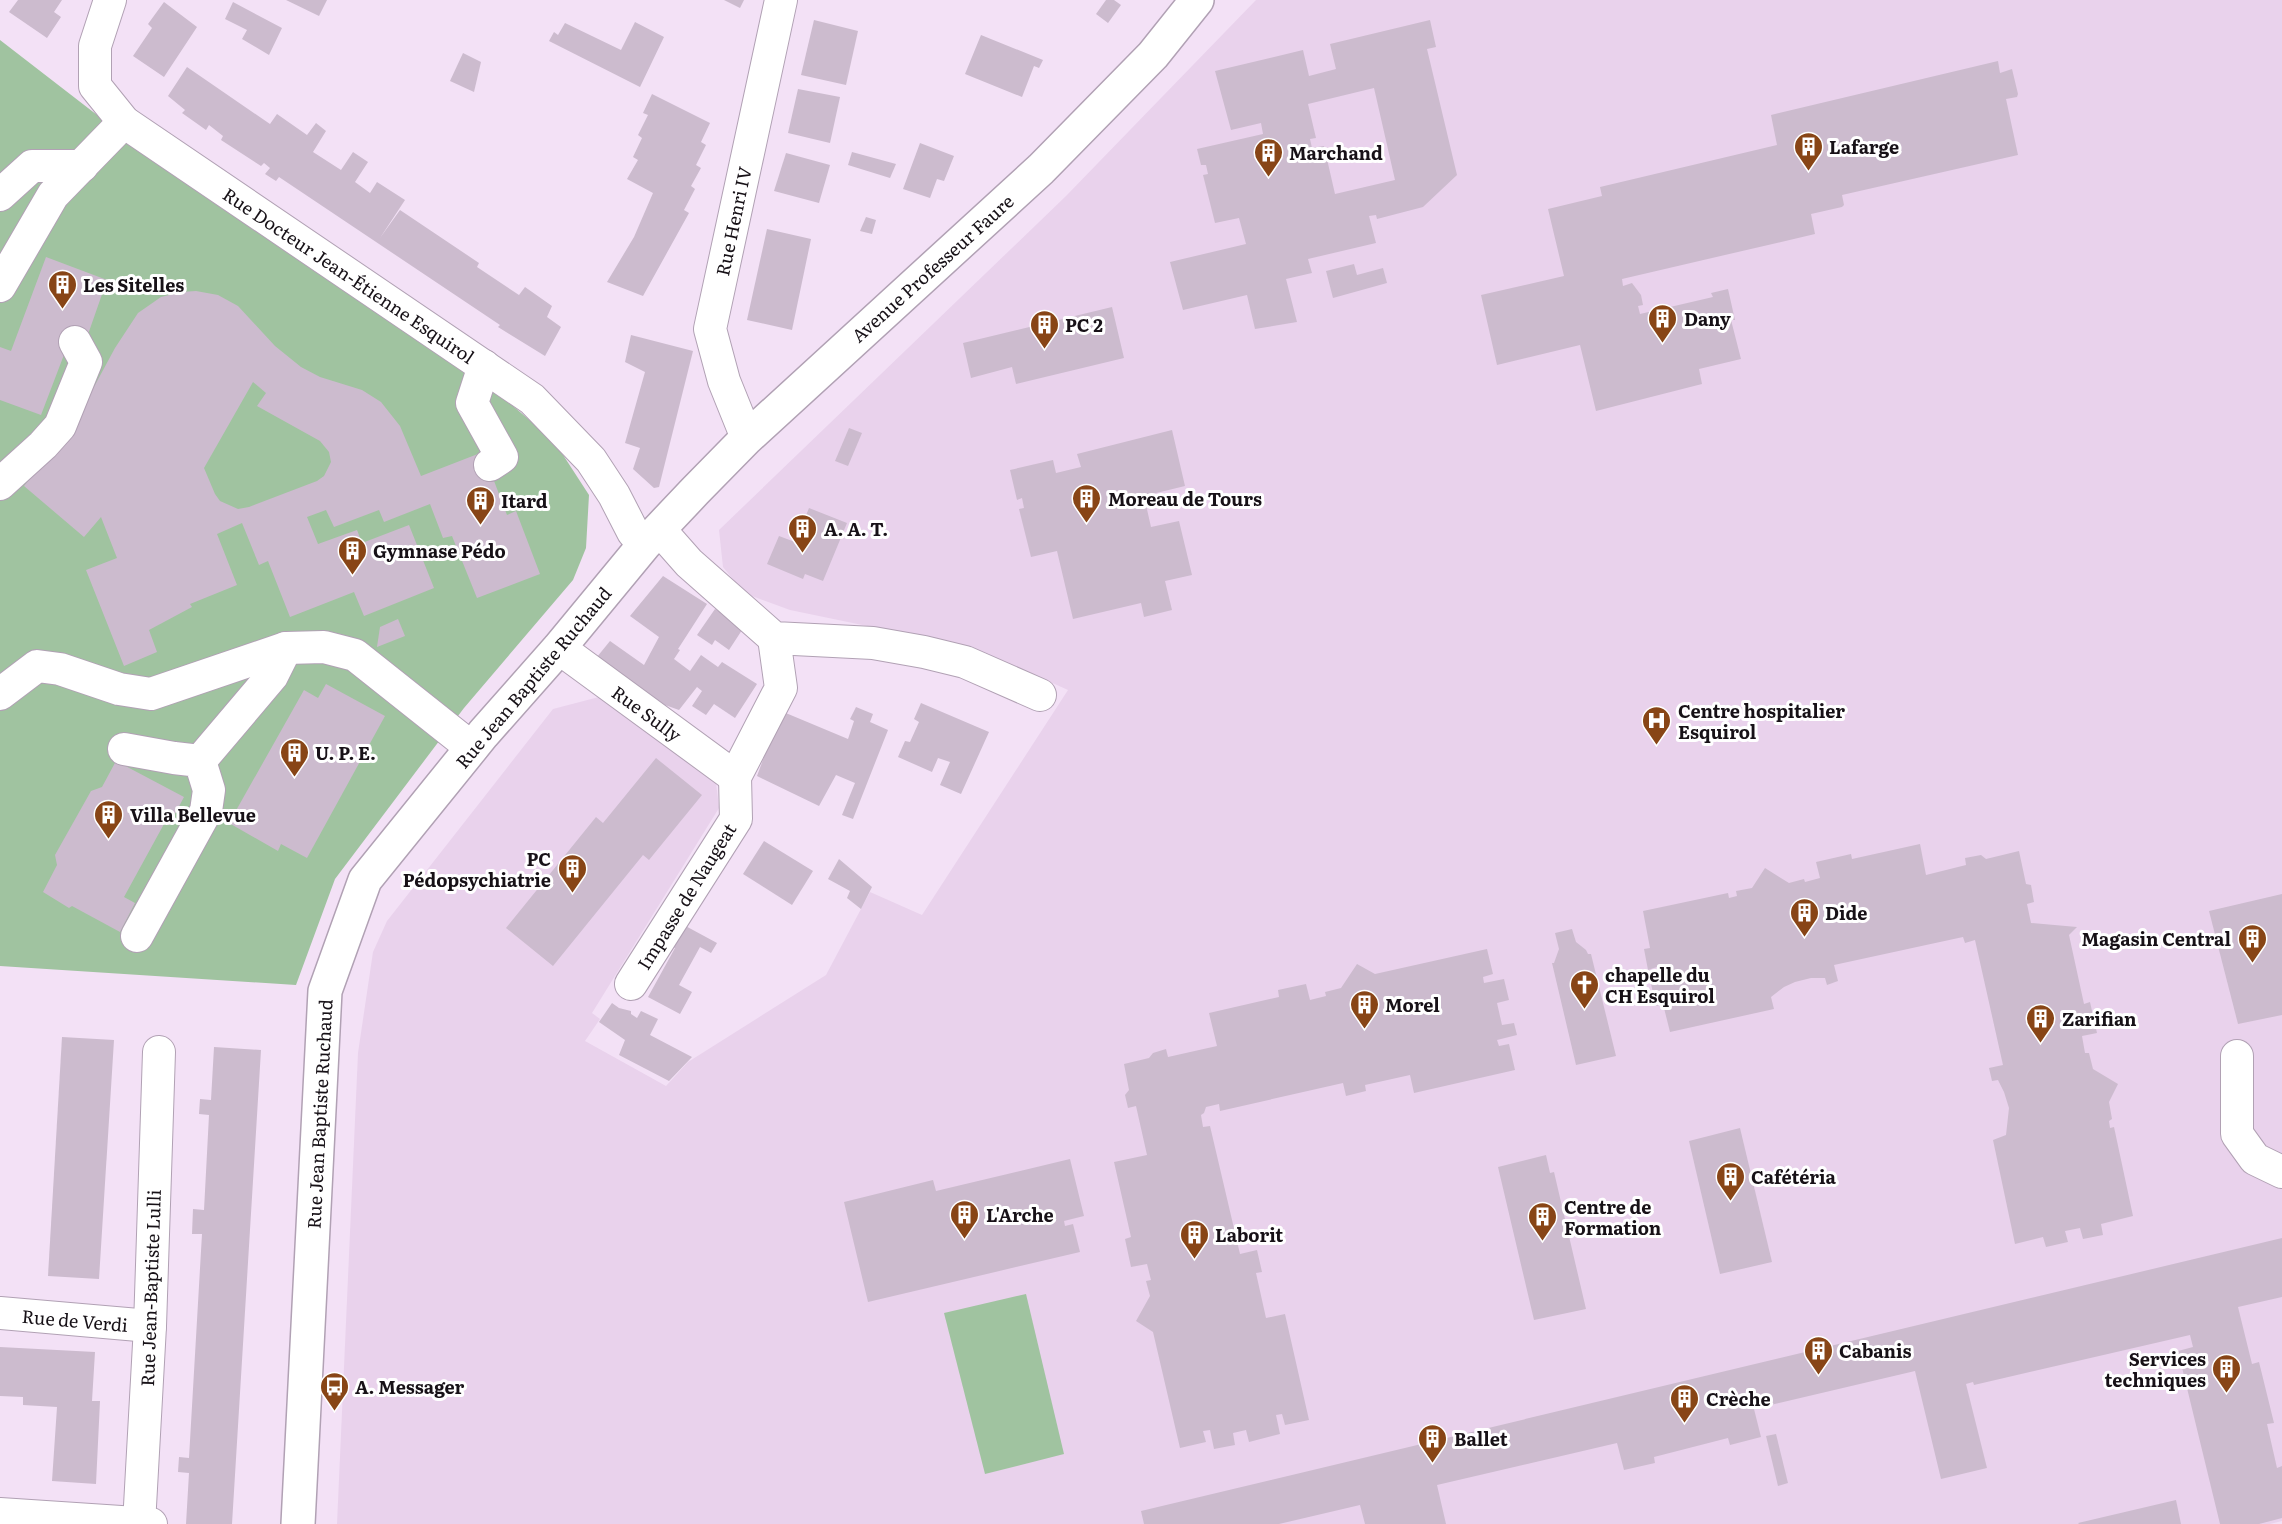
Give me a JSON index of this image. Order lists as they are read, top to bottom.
{
  "streets": {
    "main road": ["Avenue Professeur Faure", "Rue Jean Baptiste Ruchaud"],
    "street": [
      "Rue Henri IV",
      "Rue Docteur Jean-Étienne Esquirol",
      "Rue Sully",
      "Impasse de Naugeat",
      "Rue Jean-Baptiste Lulli",
      "Rue de Verdi"
    ]
  },
  "crossings": [
    ["Rue Henri IV", "Avenue Professeur Faure"],
    ["Avenue Professeur Faure", "Rue Docteur Jean-Étienne Esquirol"],
    ["Avenue Professeur Faure", "Rue Jean Baptiste Ruchaud"],
    ["Rue Docteur Jean-Étienne Esquirol", "Rue Jean Baptiste Ruchaud"],
    ["Rue Docteur Jean-Étienne Esquirol", "Impasse de Naugeat"],
    ["Rue Jean Baptiste Ruchaud", "Rue Sully"],
    ["Rue Sully", "Impasse de Naugeat"],
    ["Rue Jean-Baptiste Lulli", "Rue de Verdi"]
  ],
  "places": {
    "building": [
      "Lafarge",
      "Marchand",
      "Les Sitelles",
      "Dany",
      "PC 2",
      "Moreau de Tours",
      "Itard",
      "A. A. T.",
      "Gymnase Pédo",
      "U. P. E.",
      "Villa Bellevue",
      "PC Pédopsychiatrie",
      "Dide",
      "Magasin Central",
      "Morel",
      "Zarifian",
      "Cafétéria",
      "L'Arche",
      "Centre de Formation",
      "Laborit",
      "Cabanis",
      "Services techniques",
      "Crèche",
      "Ballet"
    ],
    "hospital": ["Centre hospitalier Esquirol"],
    "church": ["chapelle du CH Esquirol"],
    "bus stop": ["A. Messager"]
  }
}
